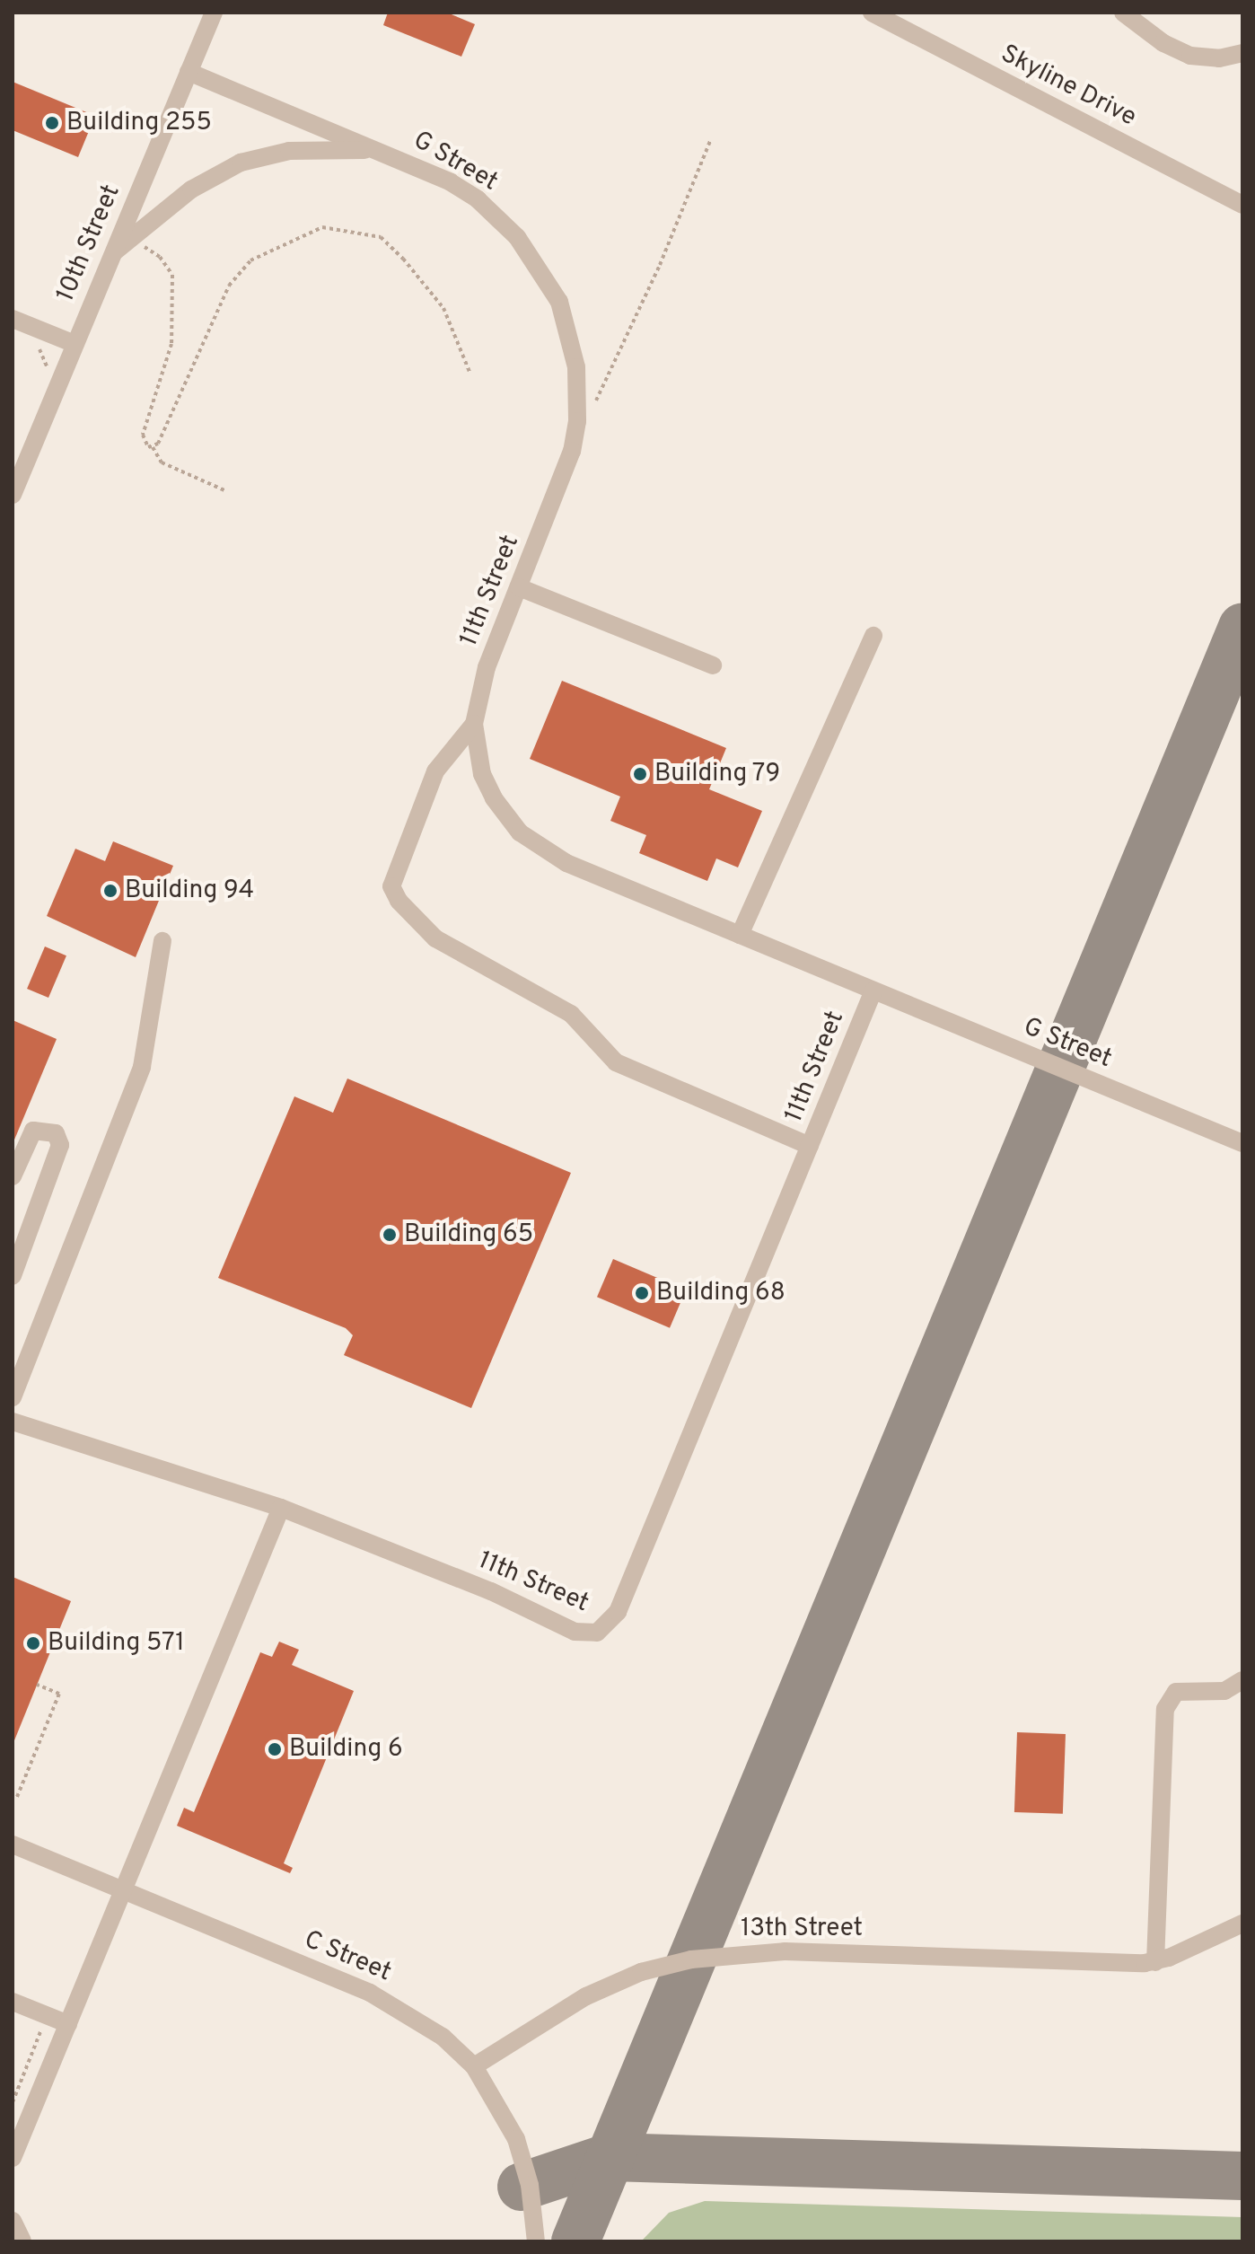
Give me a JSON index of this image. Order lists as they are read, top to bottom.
{
  "streets": {
    "street": [
      "Skyline Drive",
      "G Street",
      "10th Street",
      "11th Street",
      "13th Street",
      "C Street"
    ]
  },
  "crossings": [
    ["G Street", "10th Street"],
    ["G Street", "11th Street"],
    ["13th Street", "C Street"]
  ],
  "places": [
    "Building 255",
    "Building 79",
    "Building 94",
    "Building 65",
    "Building 68",
    "Building 571",
    "Building 6"
  ]
}
